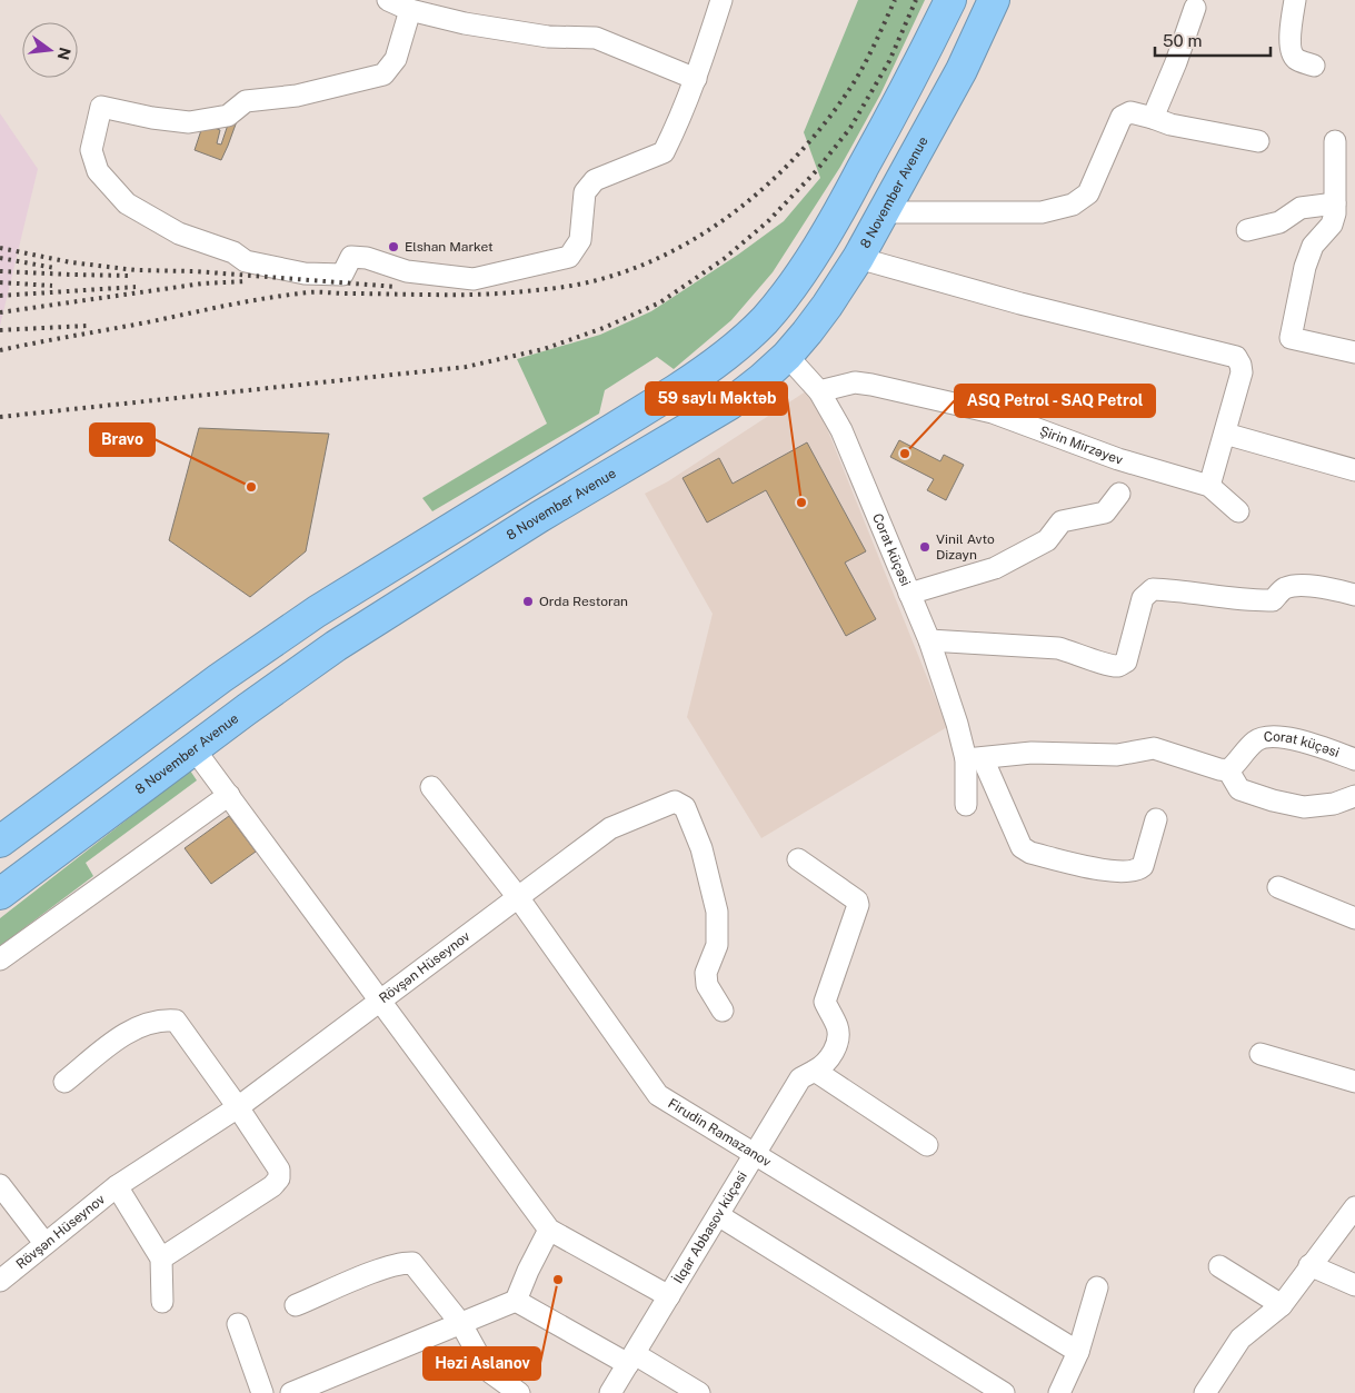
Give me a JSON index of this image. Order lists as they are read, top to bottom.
{
  "streets": {
    "highway": ["8 November Avenue"],
    "street": [
      "Şirin Mirzəyev",
      "Corat küçəsi",
      "Rövşən Hüseynov",
      "Firudin Ramazanov",
      "İlqar Abbasov küçəsi"
    ]
  },
  "crossings": [
    ["8 November Avenue", "Corat küçəsi"],
    ["Şirin Mirzəyev", "Corat küçəsi"],
    ["Rövşən Hüseynov", "Firudin Ramazanov"],
    ["Firudin Ramazanov", "İlqar Abbasov küçəsi"]
  ],
  "places": [
    "Elshan Market",
    "ASQ Petrol - SAQ Petrol",
    "Bravo",
    "59 saylı Məktəb",
    "Vinil Avto Dizayn",
    "Orda Restoran",
    "Həzi Aslanov"
  ],
  "scale_bar": "50 m",
  "north": "right"
}
